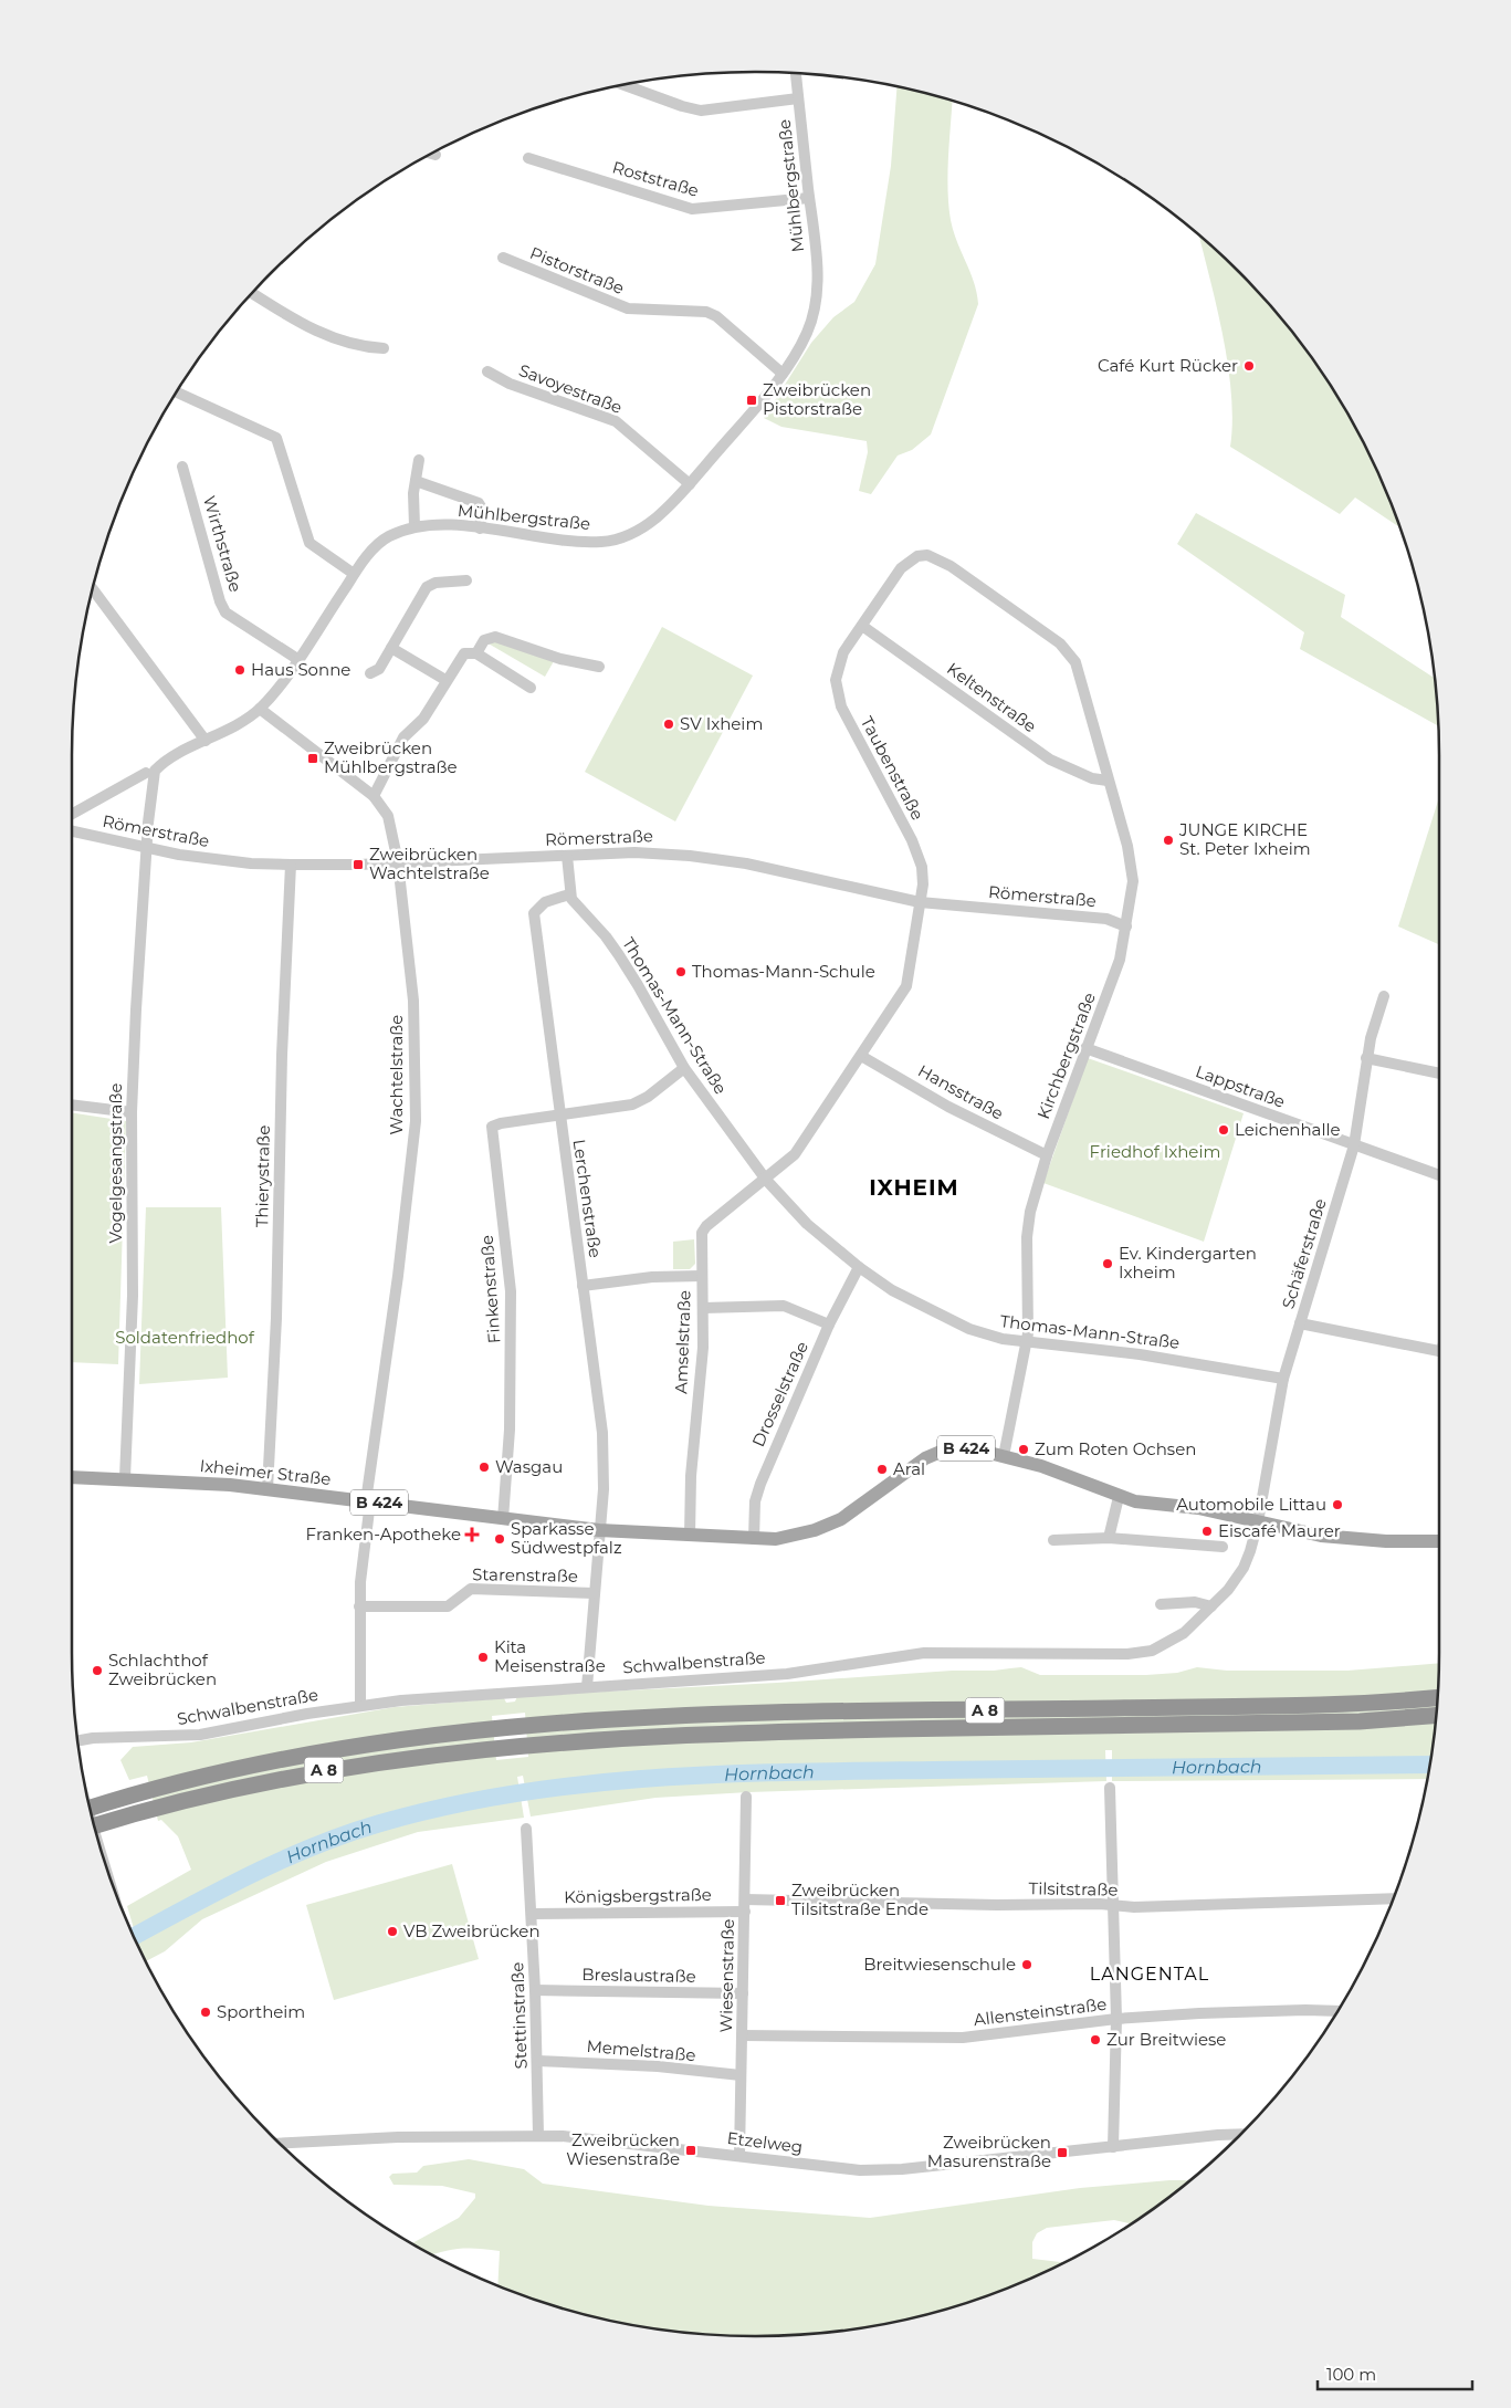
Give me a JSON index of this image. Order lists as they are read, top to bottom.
{
  "streets": {
    "highway": ["A 8"],
    "main road": ["B 424", "Ixheimer Straße"],
    "street": [
      "Roststraße",
      "Mühlbergstraße",
      "Pistorstraße",
      "Savoyestraße",
      "Wirthstraße",
      "Keltenstraße",
      "Taubenstraße",
      "Römerstraße",
      "Thomas-Mann-Straße",
      "Kirchbergstraße",
      "Wachtelstraße",
      "Lappstraße",
      "Hansstraße",
      "Vogelgesangstraße",
      "Thierystraße",
      "Lerchenstraße",
      "Schäferstraße",
      "Finkenstraße",
      "Amselstraße",
      "Drosselstraße",
      "Starenstraße",
      "Schwalbenstraße",
      "Tilsitstraße",
      "Königsbergstraße",
      "Breslaustraße",
      "Wiesenstraße",
      "Allensteinstraße",
      "Stettinstraße",
      "Memelstraße",
      "Etzelweg"
    ]
  },
  "crossings": [
    ["Roststraße", "Mühlbergstraße"],
    ["Mühlbergstraße", "Pistorstraße"],
    ["Mühlbergstraße", "Savoyestraße"],
    ["Mühlbergstraße", "Wirthstraße"],
    ["Mühlbergstraße", "Römerstraße"],
    ["Mühlbergstraße", "Wachtelstraße"],
    ["Mühlbergstraße", "Vogelgesangstraße"],
    ["Keltenstraße", "Taubenstraße"],
    ["Keltenstraße", "Kirchbergstraße"],
    ["Taubenstraße", "Römerstraße"],
    ["Taubenstraße", "Thomas-Mann-Straße"],
    ["Taubenstraße", "Kirchbergstraße"],
    ["Taubenstraße", "Hansstraße"],
    ["Taubenstraße", "Amselstraße"],
    ["Römerstraße", "Thomas-Mann-Straße"],
    ["Römerstraße", "Kirchbergstraße"],
    ["Römerstraße", "Wachtelstraße"],
    ["Römerstraße", "Vogelgesangstraße"],
    ["Römerstraße", "Thierystraße"],
    ["Thomas-Mann-Straße", "Kirchbergstraße"],
    ["Thomas-Mann-Straße", "Lerchenstraße"],
    ["Thomas-Mann-Straße", "Schäferstraße"],
    ["Thomas-Mann-Straße", "Amselstraße"],
    ["Thomas-Mann-Straße", "Drosselstraße"],
    ["Kirchbergstraße", "Lappstraße"],
    ["Kirchbergstraße", "Hansstraße"],
    ["Kirchbergstraße", "B 424"],
    ["Wachtelstraße", "Ixheimer Straße"],
    ["Wachtelstraße", "Starenstraße"],
    ["Wachtelstraße", "Schwalbenstraße"],
    ["Lappstraße", "Schäferstraße"],
    ["Vogelgesangstraße", "Ixheimer Straße"],
    ["Thierystraße", "Ixheimer Straße"],
    ["Lerchenstraße", "Finkenstraße"],
    ["Lerchenstraße", "Ixheimer Straße"],
    ["Lerchenstraße", "Starenstraße"],
    ["Schäferstraße", "B 424"],
    ["Schäferstraße", "Schwalbenstraße"],
    ["Finkenstraße", "Ixheimer Straße"],
    ["Amselstraße", "B 424"],
    ["Amselstraße", "Ixheimer Straße"],
    ["Drosselstraße", "B 424"],
    ["B 424", "Ixheimer Straße"],
    ["B 424", "Schwalbenstraße"],
    ["Ixheimer Straße", "Starenstraße"],
    ["Starenstraße", "Schwalbenstraße"],
    ["Tilsitstraße", "Königsbergstraße"],
    ["Tilsitstraße", "Wiesenstraße"],
    ["Königsbergstraße", "Wiesenstraße"],
    ["Königsbergstraße", "Stettinstraße"],
    ["Breslaustraße", "Wiesenstraße"],
    ["Breslaustraße", "Stettinstraße"],
    ["Wiesenstraße", "Allensteinstraße"],
    ["Wiesenstraße", "Memelstraße"],
    ["Wiesenstraße", "Etzelweg"],
    ["Stettinstraße", "Memelstraße"],
    ["Stettinstraße", "Etzelweg"]
  ],
  "districts": ["IXHEIM", "LANGENTAL"],
  "water": ["Hornbach"],
  "parks": ["Friedhof Ixheim", "Soldatenfriedhof"],
  "places": {
    "other": [
      "Café Kurt Rücker",
      "Haus Sonne",
      "SV Ixheim",
      "JUNGE KIRCHE St. Peter Ixheim",
      "Thomas-Mann-Schule",
      "Leichenhalle",
      "Ev. Kindergarten Ixheim",
      "Zum Roten Ochsen",
      "Wasgau",
      "Aral",
      "Automobile Littau",
      "Eiscafé Maurer",
      "Sparkasse Südwestpfalz",
      "Kita Meisenstraße",
      "Schlachthof Zweibrücken",
      "VB Zweibrücken",
      "Breitwiesenschule",
      "Sportheim",
      "Zur Breitwiese"
    ],
    "transit": [
      "Zweibrücken Pistorstraße",
      "Zweibrücken Mühlbergstraße",
      "Zweibrücken Wachtelstraße",
      "Zweibrücken Tilsitstraße Ende",
      "Zweibrücken Wiesenstraße",
      "Zweibrücken Masurenstraße"
    ],
    "health": ["Franken-Apotheke"]
  },
  "scale_bar": "100 m"
}
